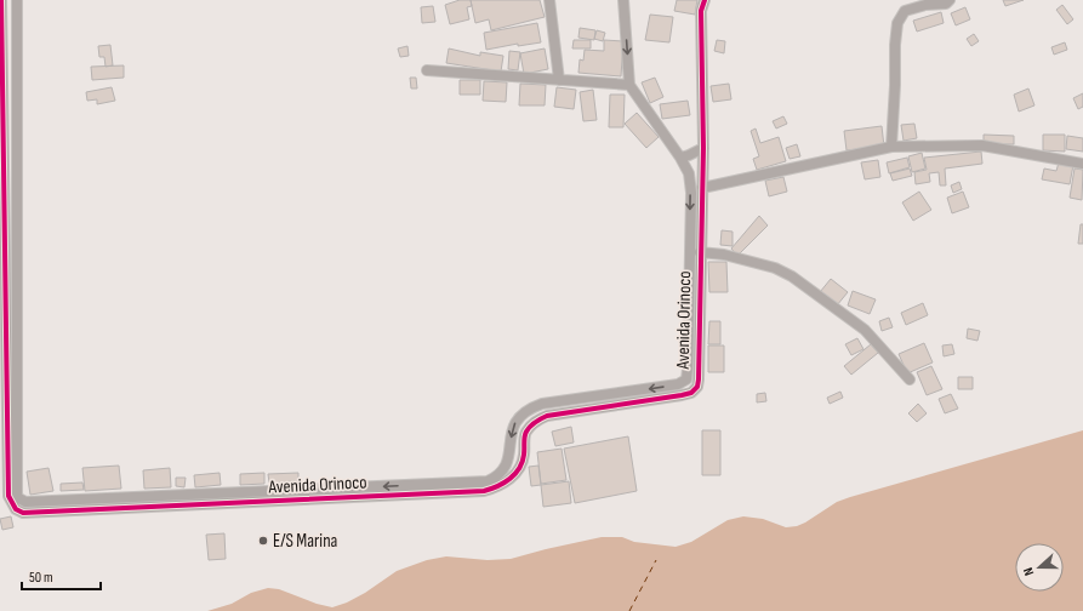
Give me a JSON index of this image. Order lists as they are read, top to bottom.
{
  "streets": {
    "street": ["Avenida Orinoco"]
  },
  "places": ["E/S Marina"],
  "scale_bar": "50 m",
  "north": "left"
}
